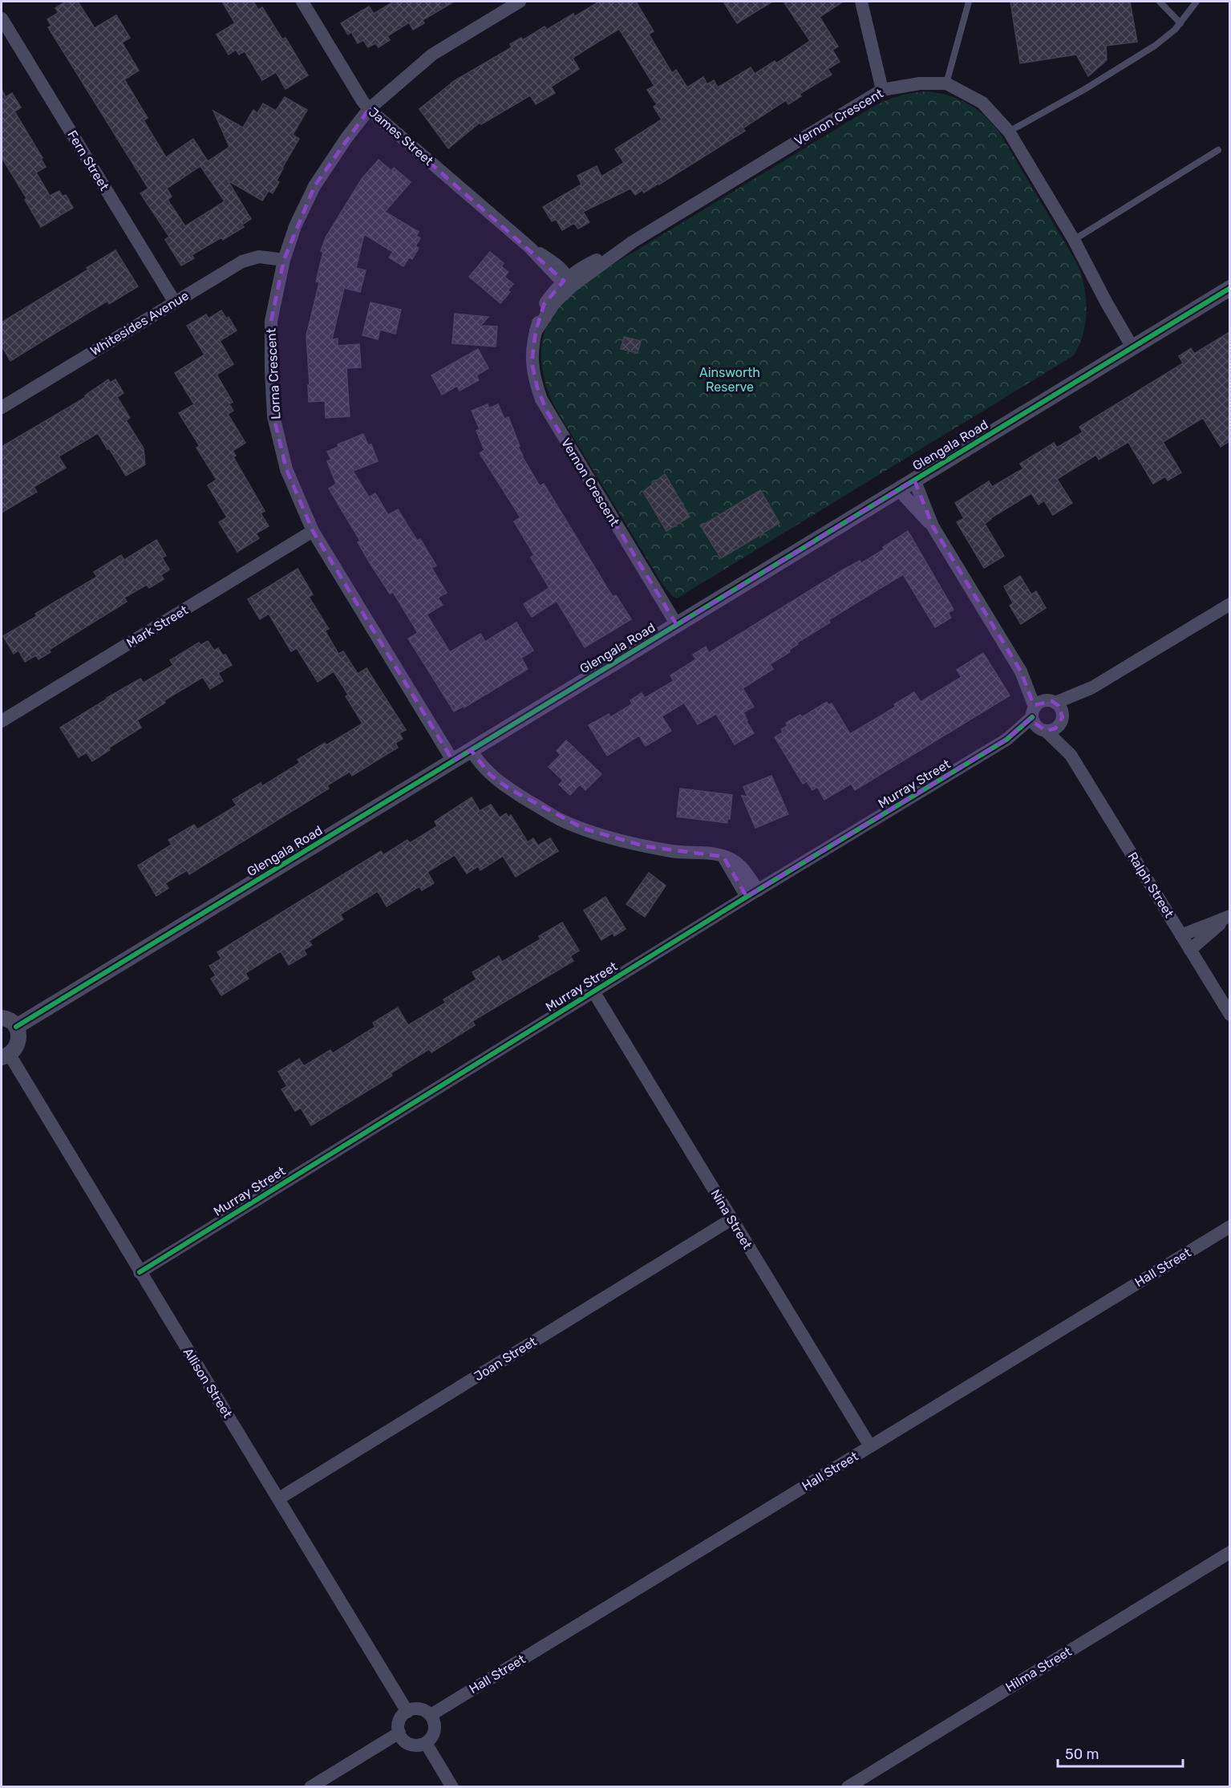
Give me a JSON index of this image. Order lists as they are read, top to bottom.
{
  "streets": {
    "street": [
      "Vernon Crescent",
      "James Street",
      "Fern Street",
      "Whitesides Avenue",
      "Lorna Crescent",
      "Glengala Road",
      "Mark Street",
      "Murray Street",
      "Ralph Street",
      "Nina Street",
      "Hall Street",
      "Joan Street",
      "Allison Street",
      "Hilma Street"
    ]
  },
  "crossings": [
    ["Vernon Crescent", "James Street"],
    ["Vernon Crescent", "Glengala Road"],
    ["James Street", "Lorna Crescent"],
    ["Fern Street", "Whitesides Avenue"],
    ["Whitesides Avenue", "Lorna Crescent"],
    ["Lorna Crescent", "Glengala Road"],
    ["Lorna Crescent", "Mark Street"],
    ["Glengala Road", "Ralph Street"],
    ["Murray Street", "Ralph Street"],
    ["Murray Street", "Nina Street"],
    ["Murray Street", "Allison Street"],
    ["Nina Street", "Hall Street"],
    ["Nina Street", "Joan Street"],
    ["Hall Street", "Allison Street"],
    ["Joan Street", "Allison Street"]
  ],
  "parks": ["Ainsworth Reserve"],
  "scale_bar": "50 m"
}
